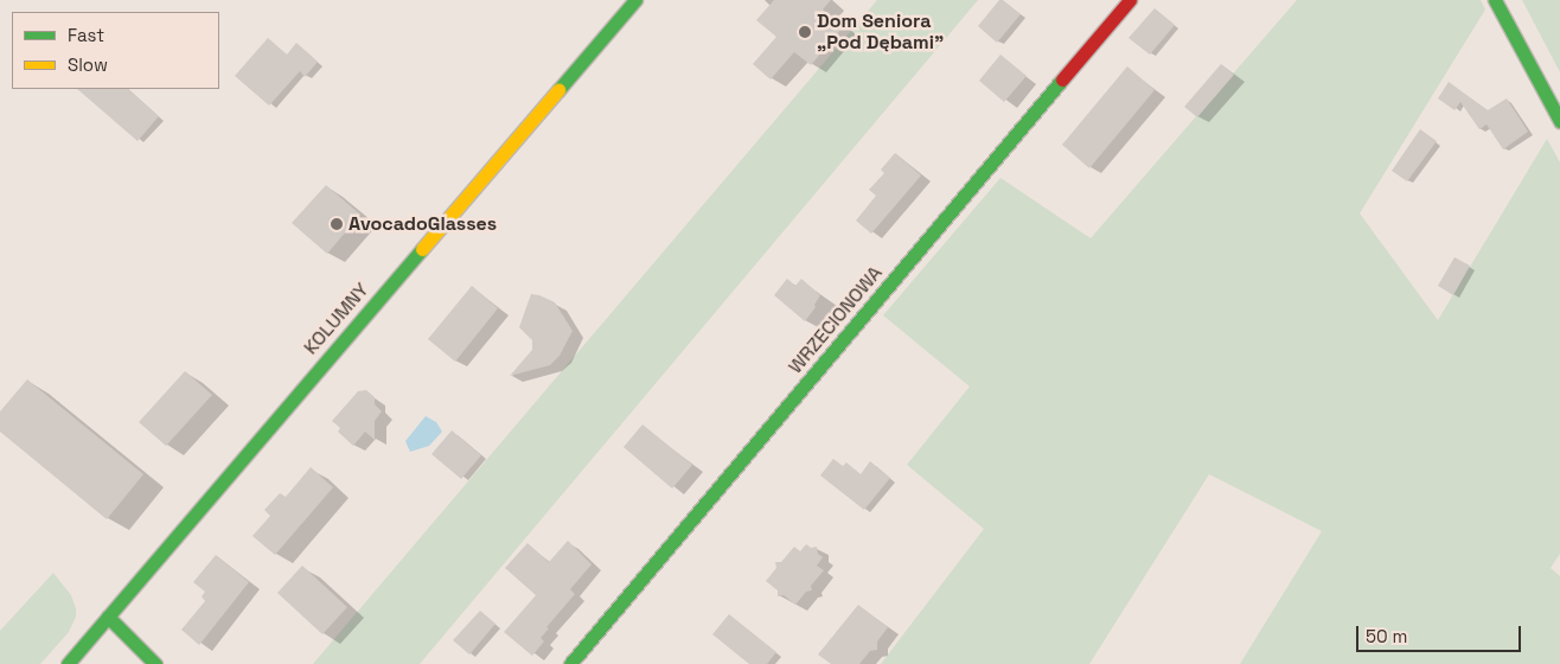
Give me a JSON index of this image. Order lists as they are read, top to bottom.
{
  "streets": {
    "street": ["KOLUMNY", "WRZECIONOWA"]
  },
  "places": ["Dom Seniora „Pod Dębami”", "AvocadoGlasses"],
  "legend": ["Fast", "Slow"],
  "scale_bar": "50 m"
}
